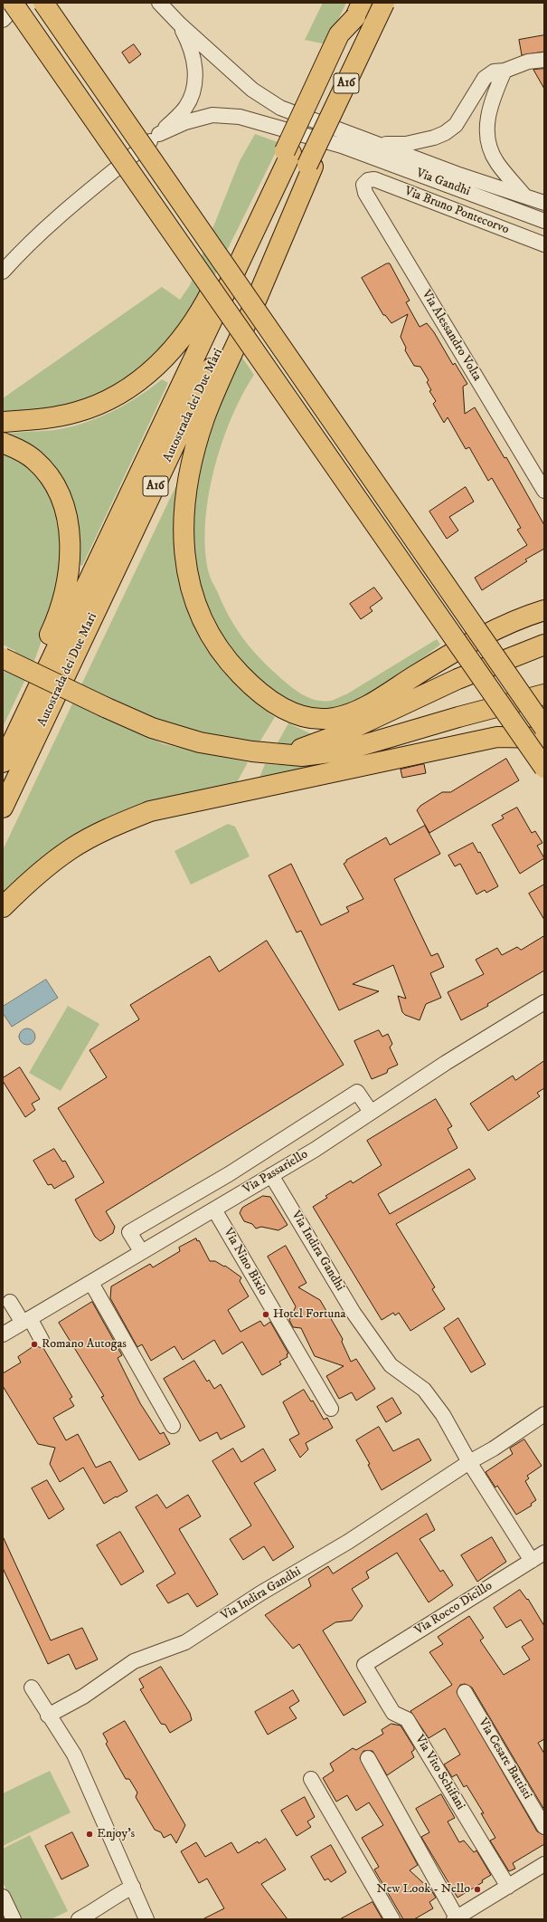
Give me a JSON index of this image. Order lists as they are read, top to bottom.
{
  "streets": {
    "highway": ["A16", "Autostrada dei Due Mari"],
    "street": [
      "Via Gandhi",
      "Via Bruno Pontecorvo",
      "Via Alessandro Volta",
      "Via Passariello",
      "Via Indira Gandhi",
      "Via Nino Bixio",
      "Via Rocco Dicillo",
      "Via Cesare Battisti",
      "Via Vito Schifani"
    ]
  },
  "crossings": [
    ["Via Bruno Pontecorvo", "Via Alessandro Volta"],
    ["Via Passariello", "Via Indira Gandhi"],
    ["Via Passariello", "Via Nino Bixio"],
    ["Via Indira Gandhi", "Via Rocco Dicillo"],
    ["Via Rocco Dicillo", "Via Vito Schifani"]
  ],
  "places": [
    "Hotel Fortuna",
    "Romano Autogas",
    "Enjoy's",
    "New Look - Nello"
  ]
}
